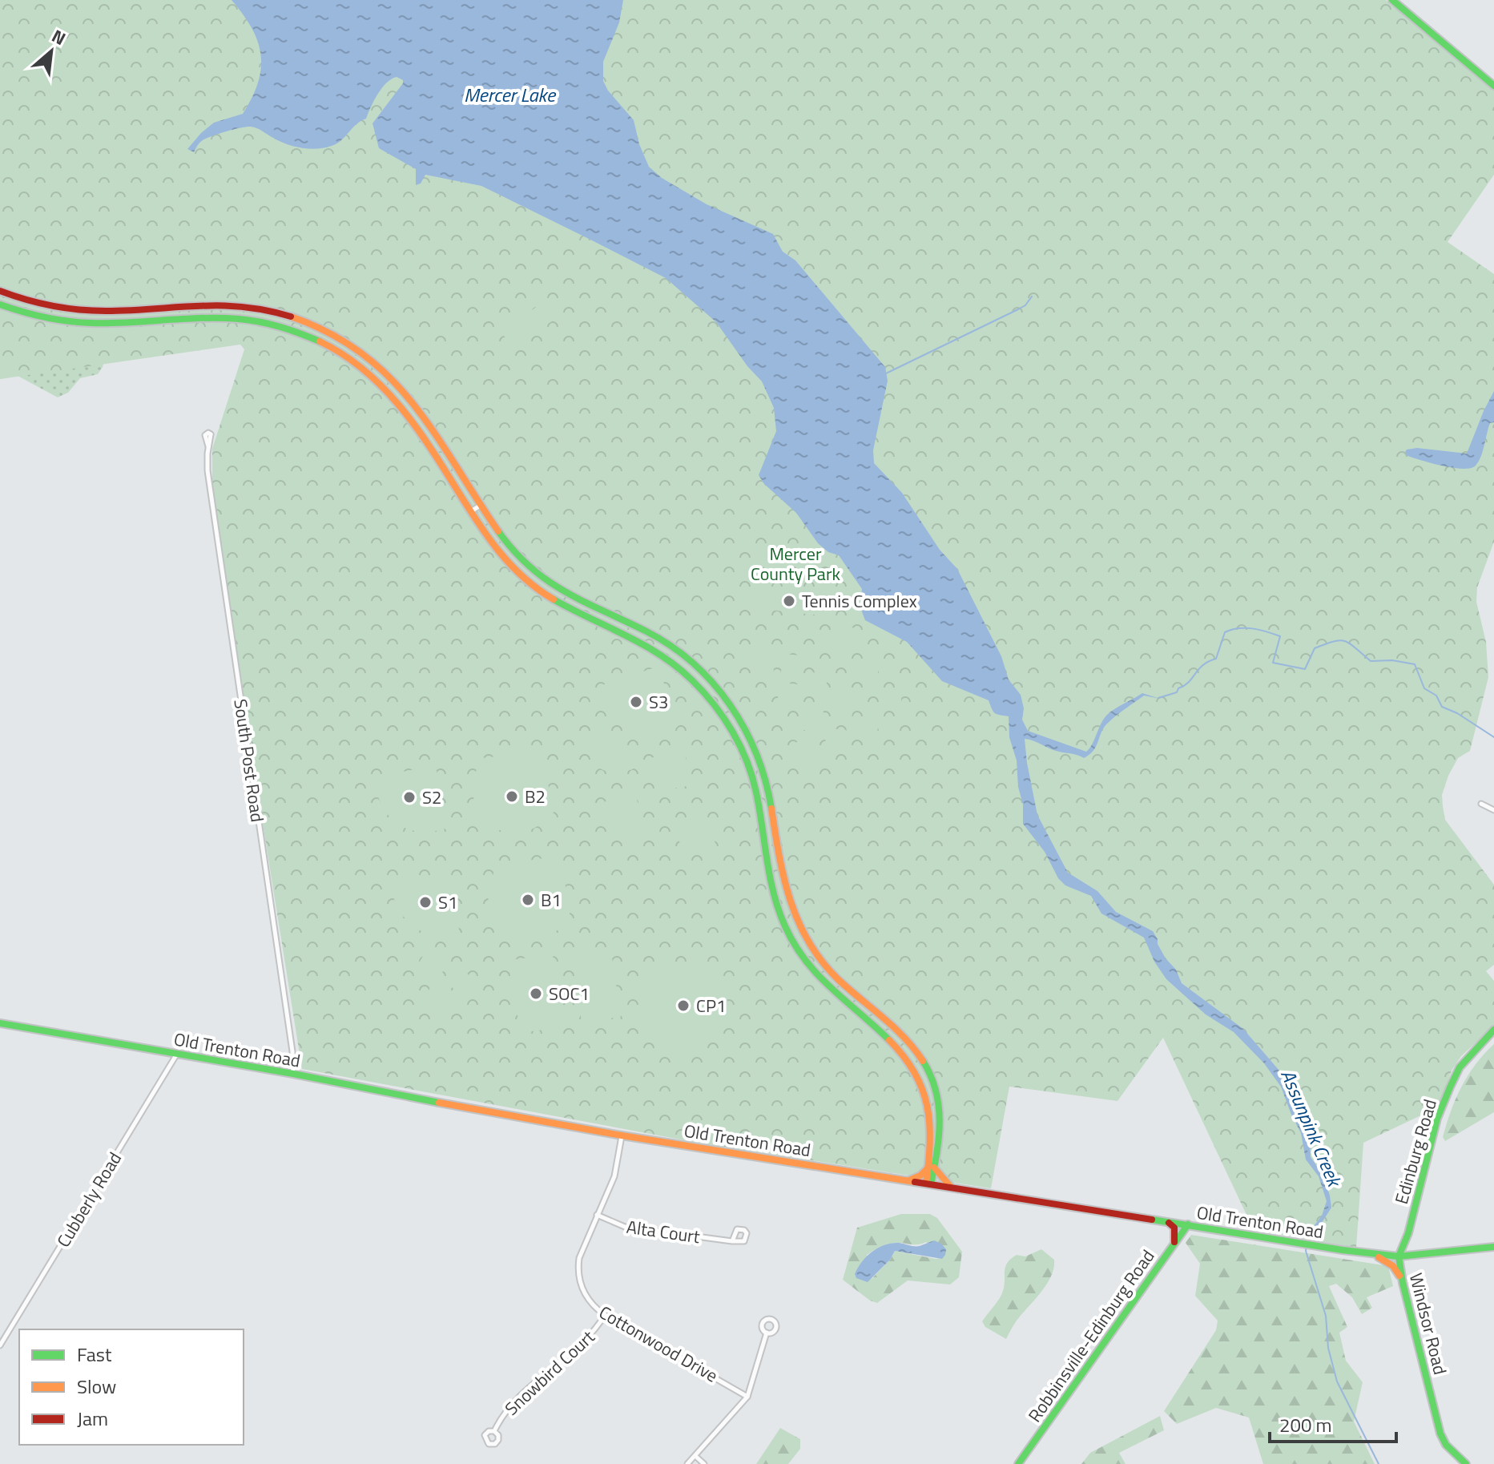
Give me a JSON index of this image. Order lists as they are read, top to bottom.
{
  "streets": {
    "street": [
      "South Post Road",
      "Old Trenton Road",
      "Edinburg Road",
      "Cubberly Road",
      "Alta Court",
      "Windsor Road",
      "Robbinsville-Edinburg Road",
      "Cottonwood Drive",
      "Snowbird Court"
    ]
  },
  "crossings": [
    ["South Post Road", "Old Trenton Road"],
    ["Old Trenton Road", "Edinburg Road"],
    ["Old Trenton Road", "Cubberly Road"],
    ["Old Trenton Road", "Windsor Road"],
    ["Old Trenton Road", "Robbinsville-Edinburg Road"],
    ["Old Trenton Road", "Cottonwood Drive"],
    ["Edinburg Road", "Windsor Road"],
    ["Alta Court", "Cottonwood Drive"],
    ["Cottonwood Drive", "Snowbird Court"]
  ],
  "water": ["Mercer Lake", "Assunpink Creek"],
  "parks": ["Mercer County Park"],
  "places": [
    "Tennis Complex",
    "S3",
    "B2",
    "S2",
    "B1",
    "S1",
    "SOC1",
    "CP1"
  ],
  "legend": ["Fast", "Slow", "Jam"],
  "scale_bar": "200 m",
  "north": "top right"
}
